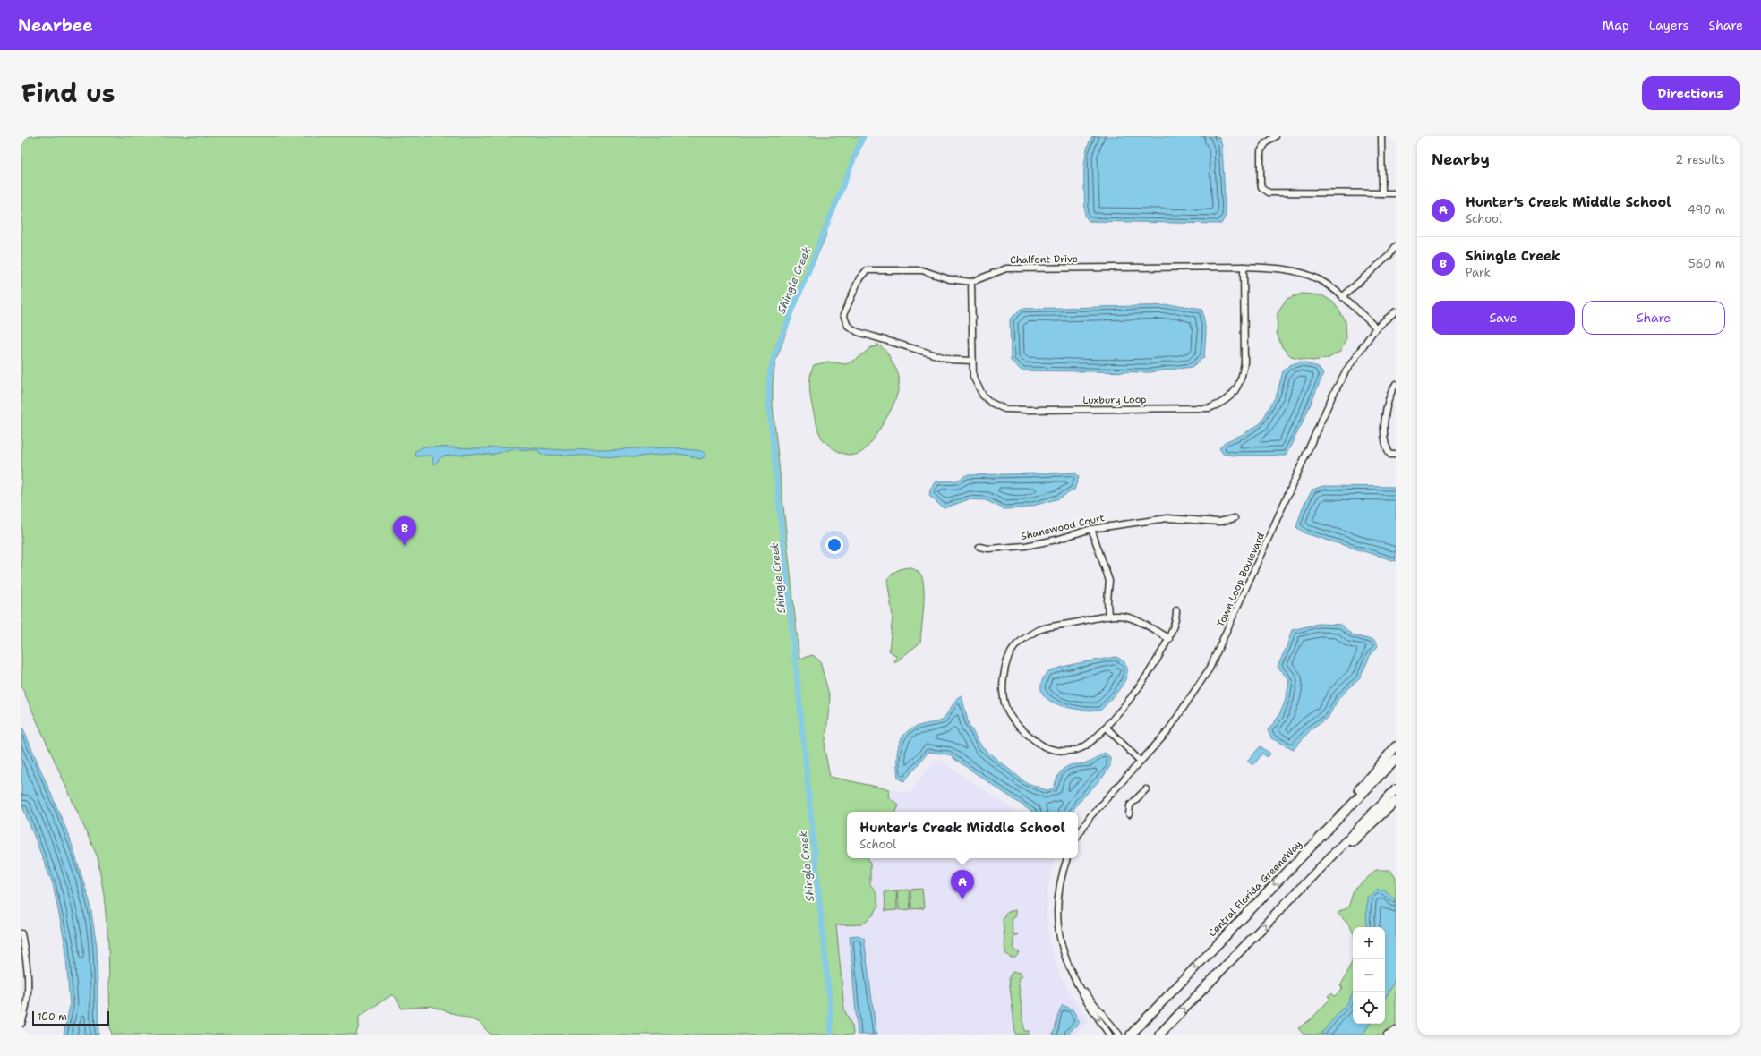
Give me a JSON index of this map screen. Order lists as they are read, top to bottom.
{
  "streets": {
    "highway": ["Central Florida GreeneWay"],
    "street": [
      "Chalfont Drive",
      "Luxbury Loop",
      "Shanewood Court",
      "Town Loop Boulevard"
    ]
  },
  "crossings": [
    ["Chalfont Drive", "Luxbury Loop"],
    ["Chalfont Drive", "Town Loop Boulevard"]
  ],
  "water": ["Shingle Creek"],
  "scale_bar": "100 m",
  "page": {
    "header": "Nearbee",
    "nav": ["Map", "Layers", "Share"],
    "title": "Find us",
    "buttons": [
      "Directions",
      ["Save", "Share"]
    ],
    "heading": ["Nearby", "2 results"],
    "list": [
      {
        "mark": "A",
        "name": "Hunter's Creek Middle School",
        "note": "School",
        "value": "490 m"
      },
      {
        "mark": "B",
        "name": "Shingle Creek",
        "note": "Park",
        "value": "560 m"
      }
    ],
    "pins": ["B", "A"],
    "popup": ["Hunter's Creek Middle School", "School"],
    "map_buttons": ["+", "−"],
    "scale": "100 m"
  }
}
